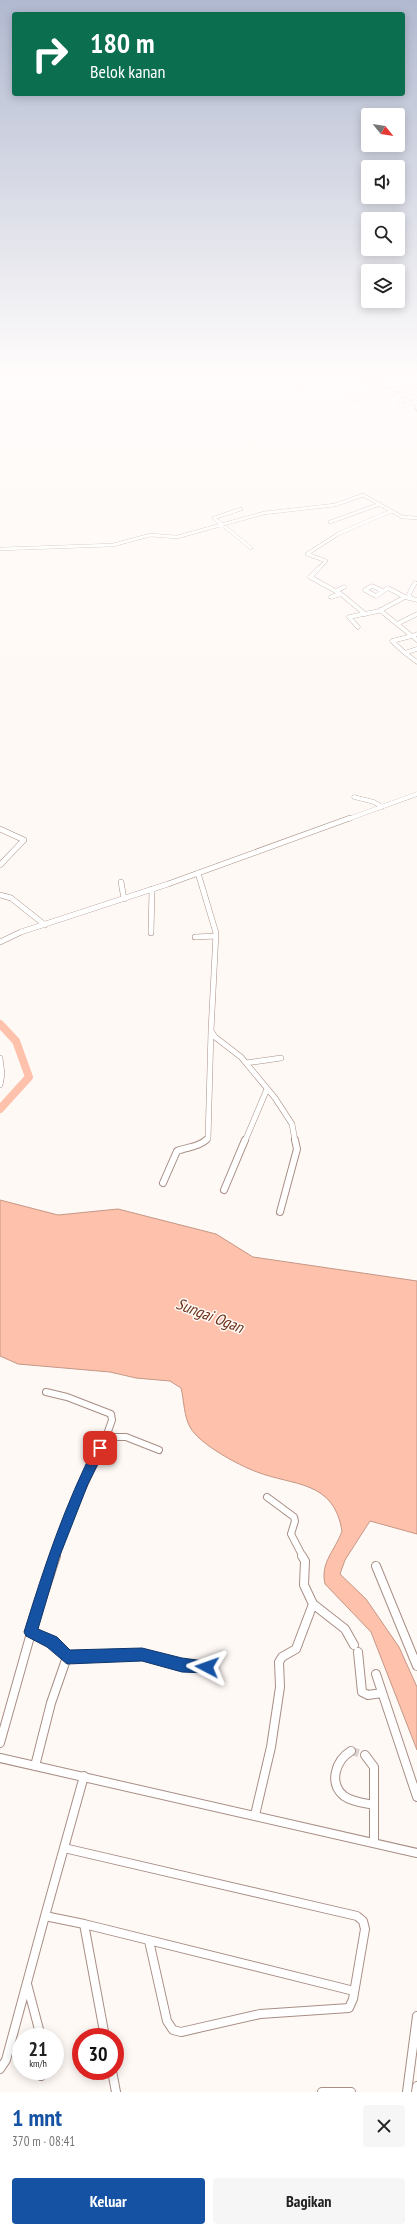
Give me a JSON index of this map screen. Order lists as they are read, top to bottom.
{
  "water": ["Sungai Ogan"],
  "north": "bottom right",
  "page": {
    "turn": ["180 m", "Belok kanan"],
    "speed": "21 km/h",
    "limit": "30",
    "heading": ["1 mnt", "370 m · 08:41"],
    "buttons": ["Keluar", "Bagikan"]
  }
}
